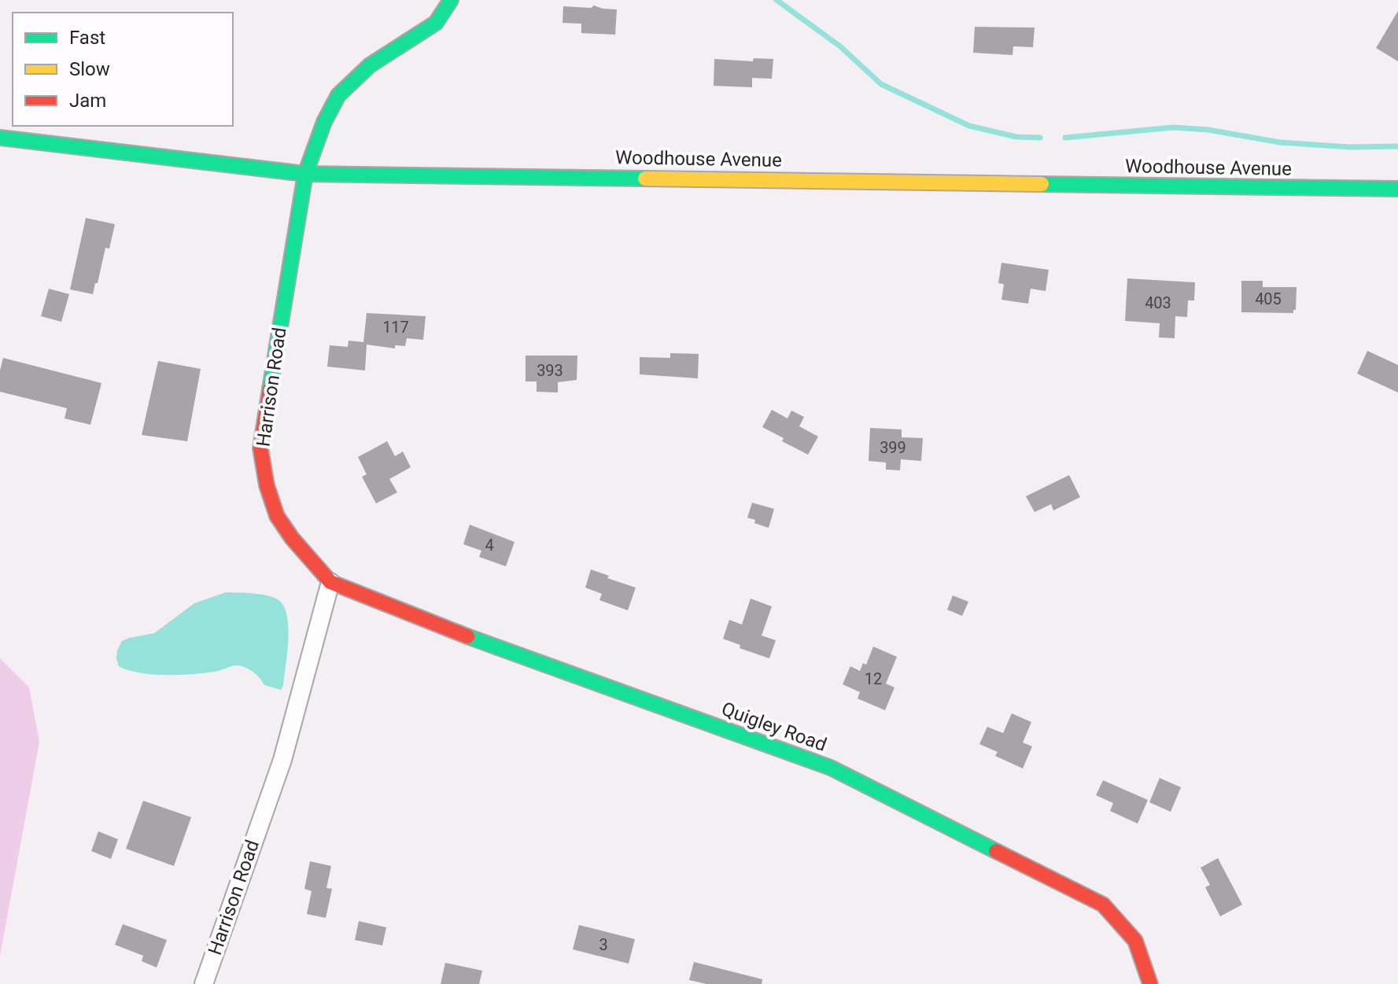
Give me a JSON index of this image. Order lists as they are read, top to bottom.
{
  "streets": {
    "street": ["Woodhouse Avenue", "Harrison Road", "Quigley Road"]
  },
  "crossings": [
    ["Woodhouse Avenue", "Harrison Road"],
    ["Harrison Road", "Quigley Road"]
  ],
  "house_numbers": [
    "405",
    "403",
    "117",
    "393",
    "399",
    "4",
    "12",
    "3"
  ],
  "legend": ["Fast", "Slow", "Jam"]
}
